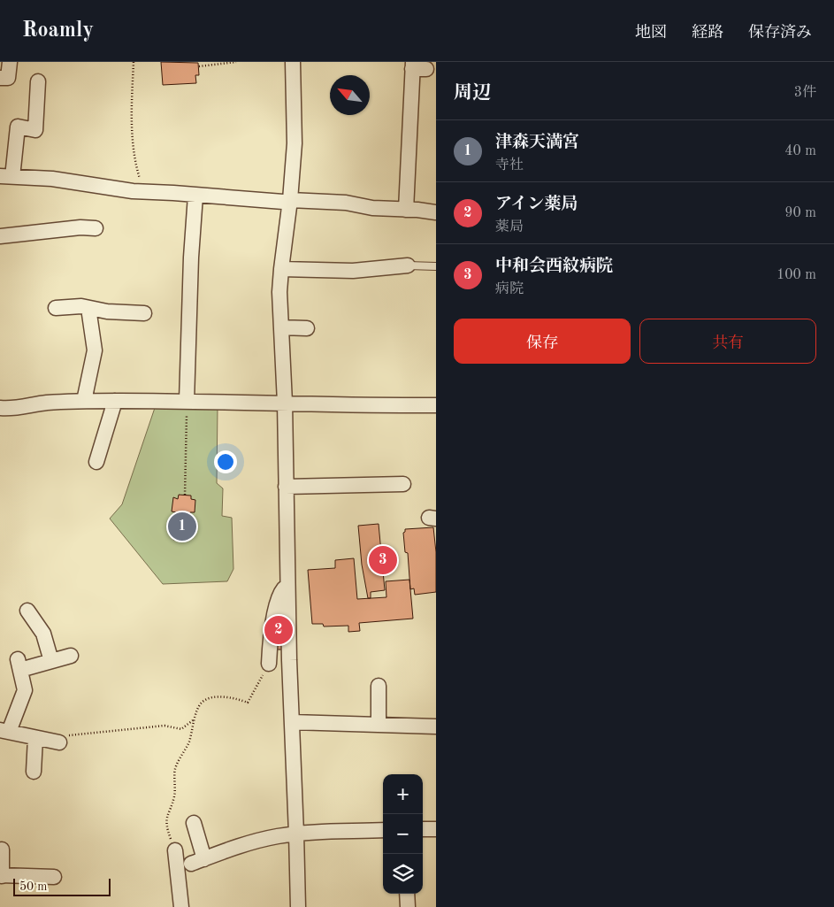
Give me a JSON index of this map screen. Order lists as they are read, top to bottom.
{
  "scale_bar": "50 m",
  "north": "top left",
  "page": {
    "header": "Roamly",
    "nav": ["地図", "経路", "保存済み"],
    "heading": ["周辺", "3件"],
    "list": [
      {
        "mark": "1",
        "name": "津森天満宮",
        "note": "寺社",
        "value": "40 m"
      },
      {
        "mark": "2",
        "name": "アイン薬局",
        "note": "薬局",
        "value": "90 m"
      },
      {
        "mark": "3",
        "name": "中和会西紋病院",
        "note": "病院",
        "value": "100 m"
      }
    ],
    "buttons": ["保存", "共有"],
    "pins": ["1", "3", "2"],
    "map_buttons": ["+", "−"],
    "scale": "50 m"
  }
}
